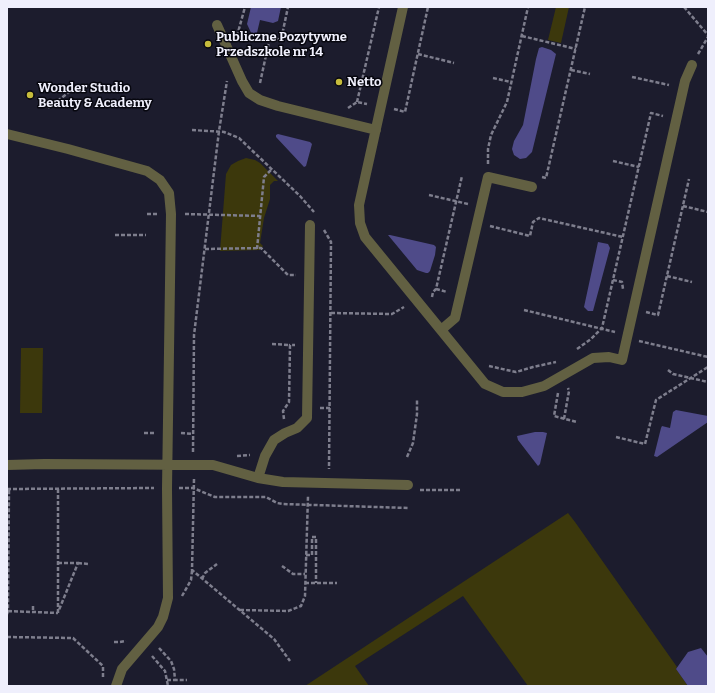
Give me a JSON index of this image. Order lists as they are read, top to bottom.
{
  "places": ["Publiczne Pozytywne Przedszkole nr 14", "Netto", "Wonder Studio Beauty & Academy"]
}
